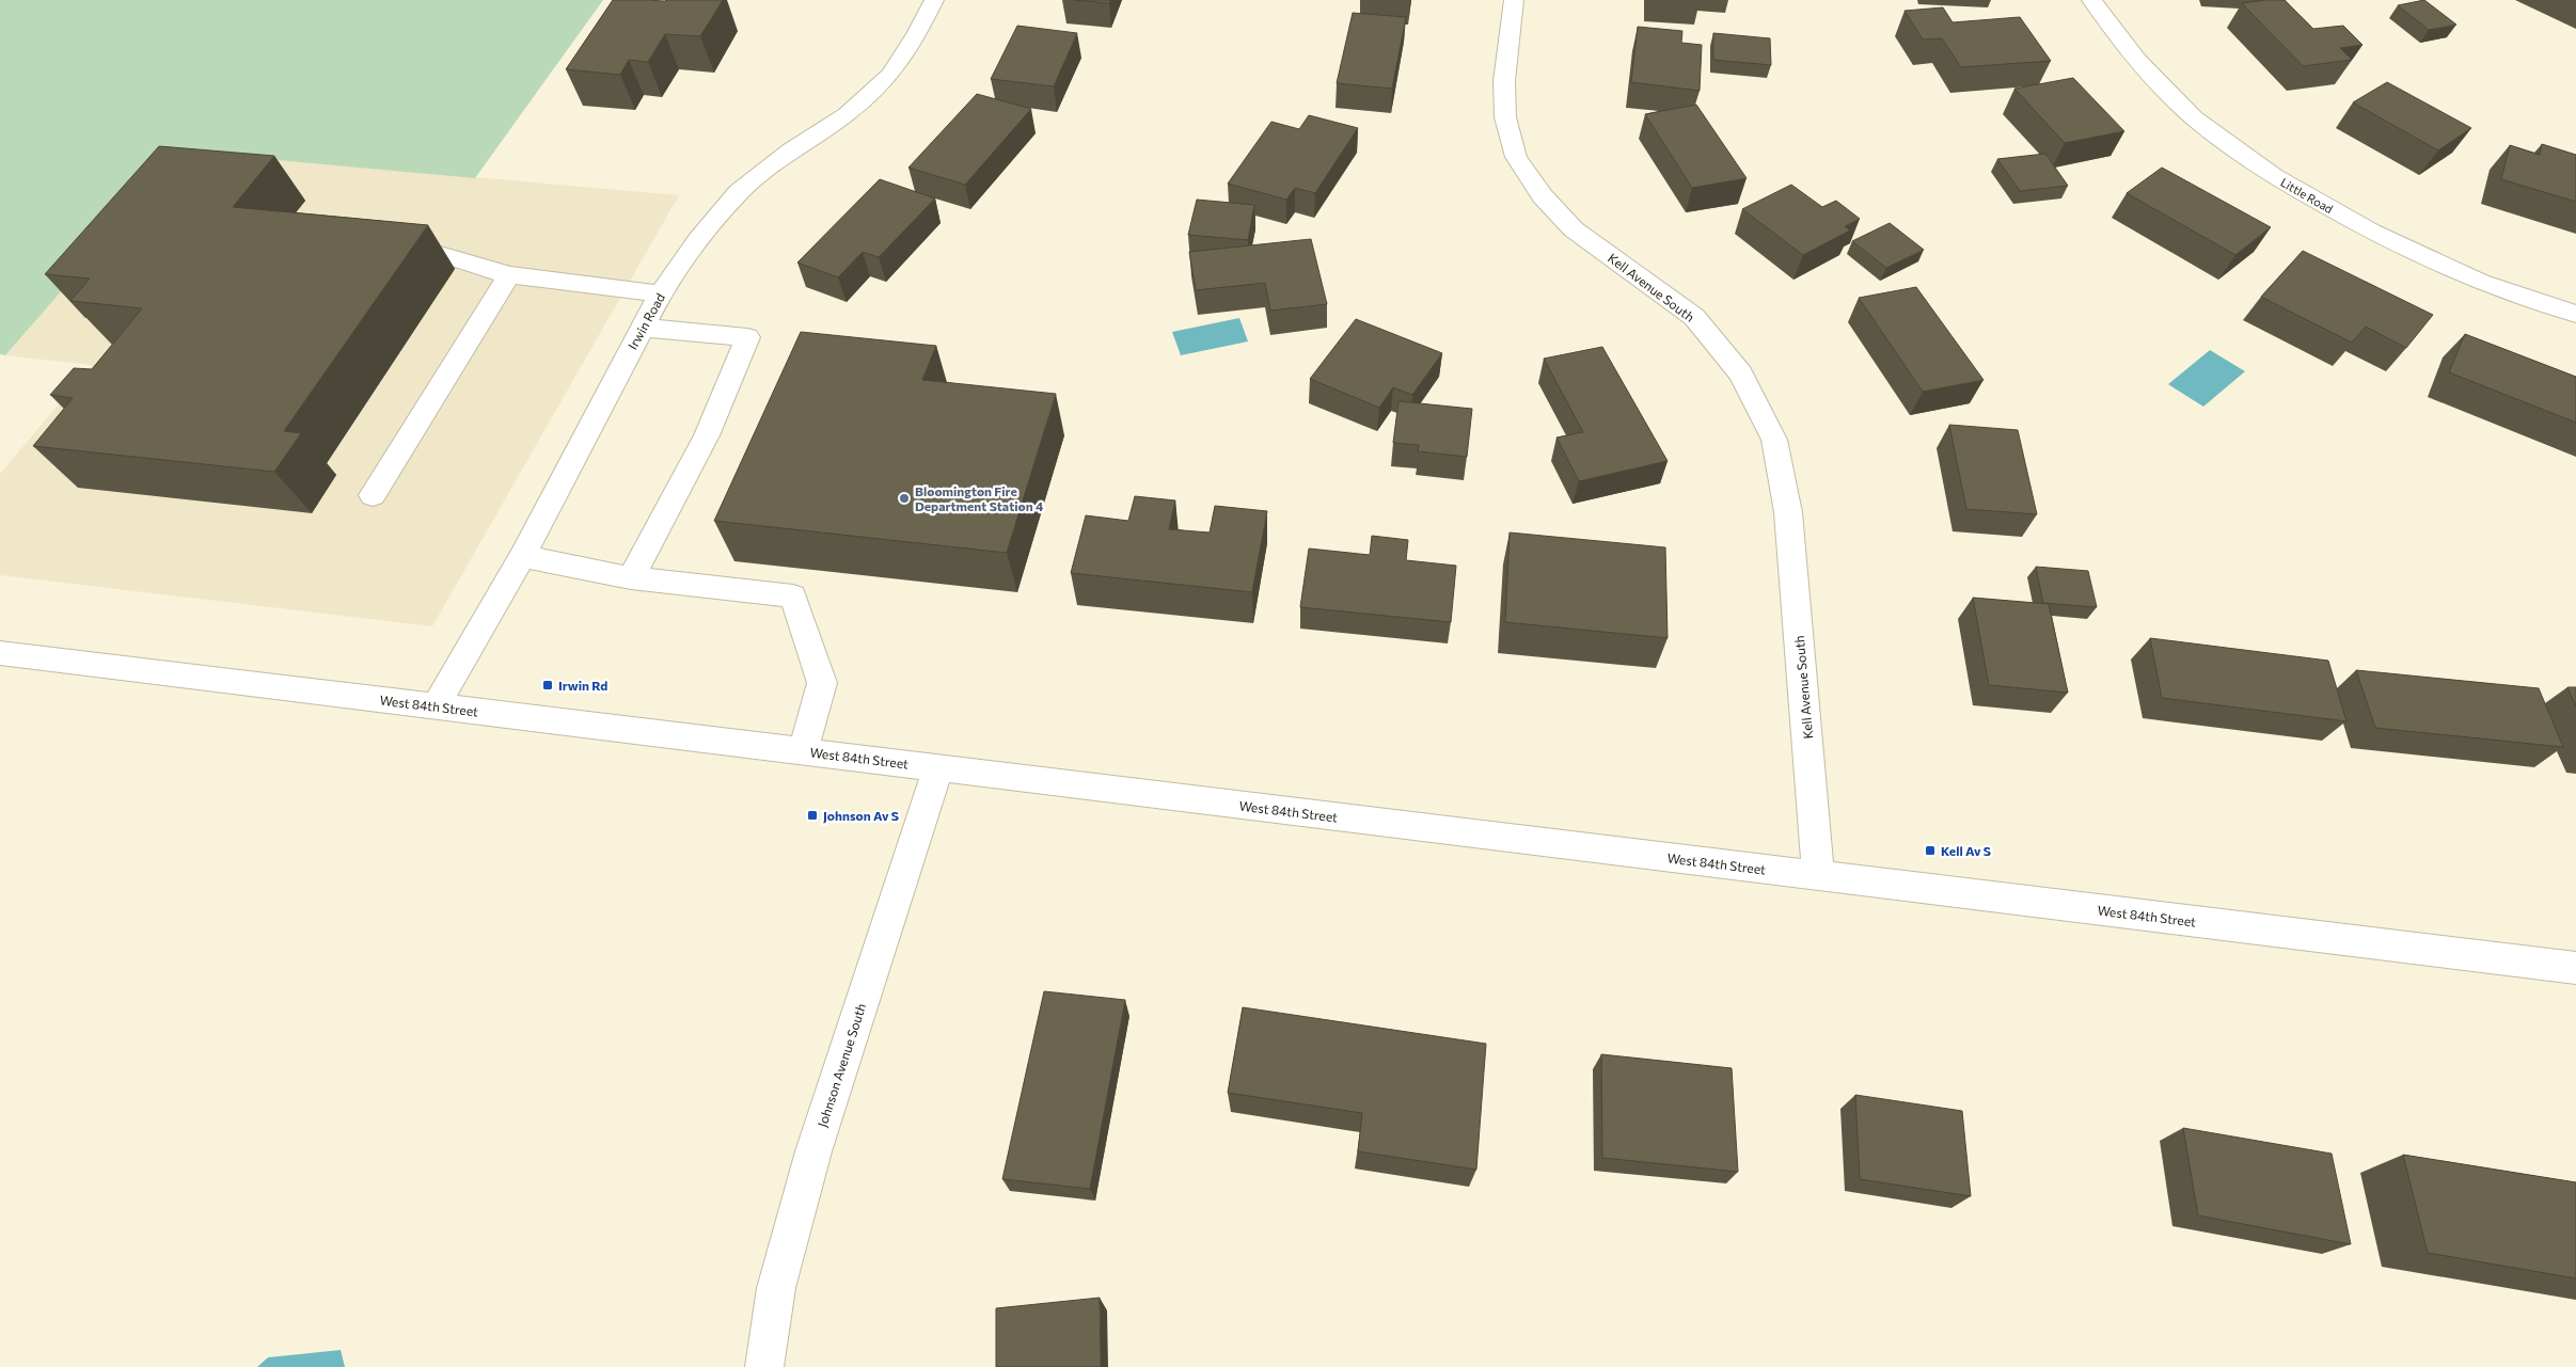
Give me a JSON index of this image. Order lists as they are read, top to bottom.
{
  "streets": {
    "street": [
      "Little Road",
      "Kell Avenue South",
      "Irwin Road",
      "West 84th Street",
      "Johnson Avenue South"
    ]
  },
  "crossings": [
    ["Kell Avenue South", "West 84th Street"],
    ["Irwin Road", "West 84th Street"],
    ["West 84th Street", "Johnson Avenue South"]
  ],
  "places": {
    "other": ["Bloomington Fire Department Station 4"],
    "transit": ["Irwin Rd", "Johnson Av S", "Kell Av S"]
  }
}
